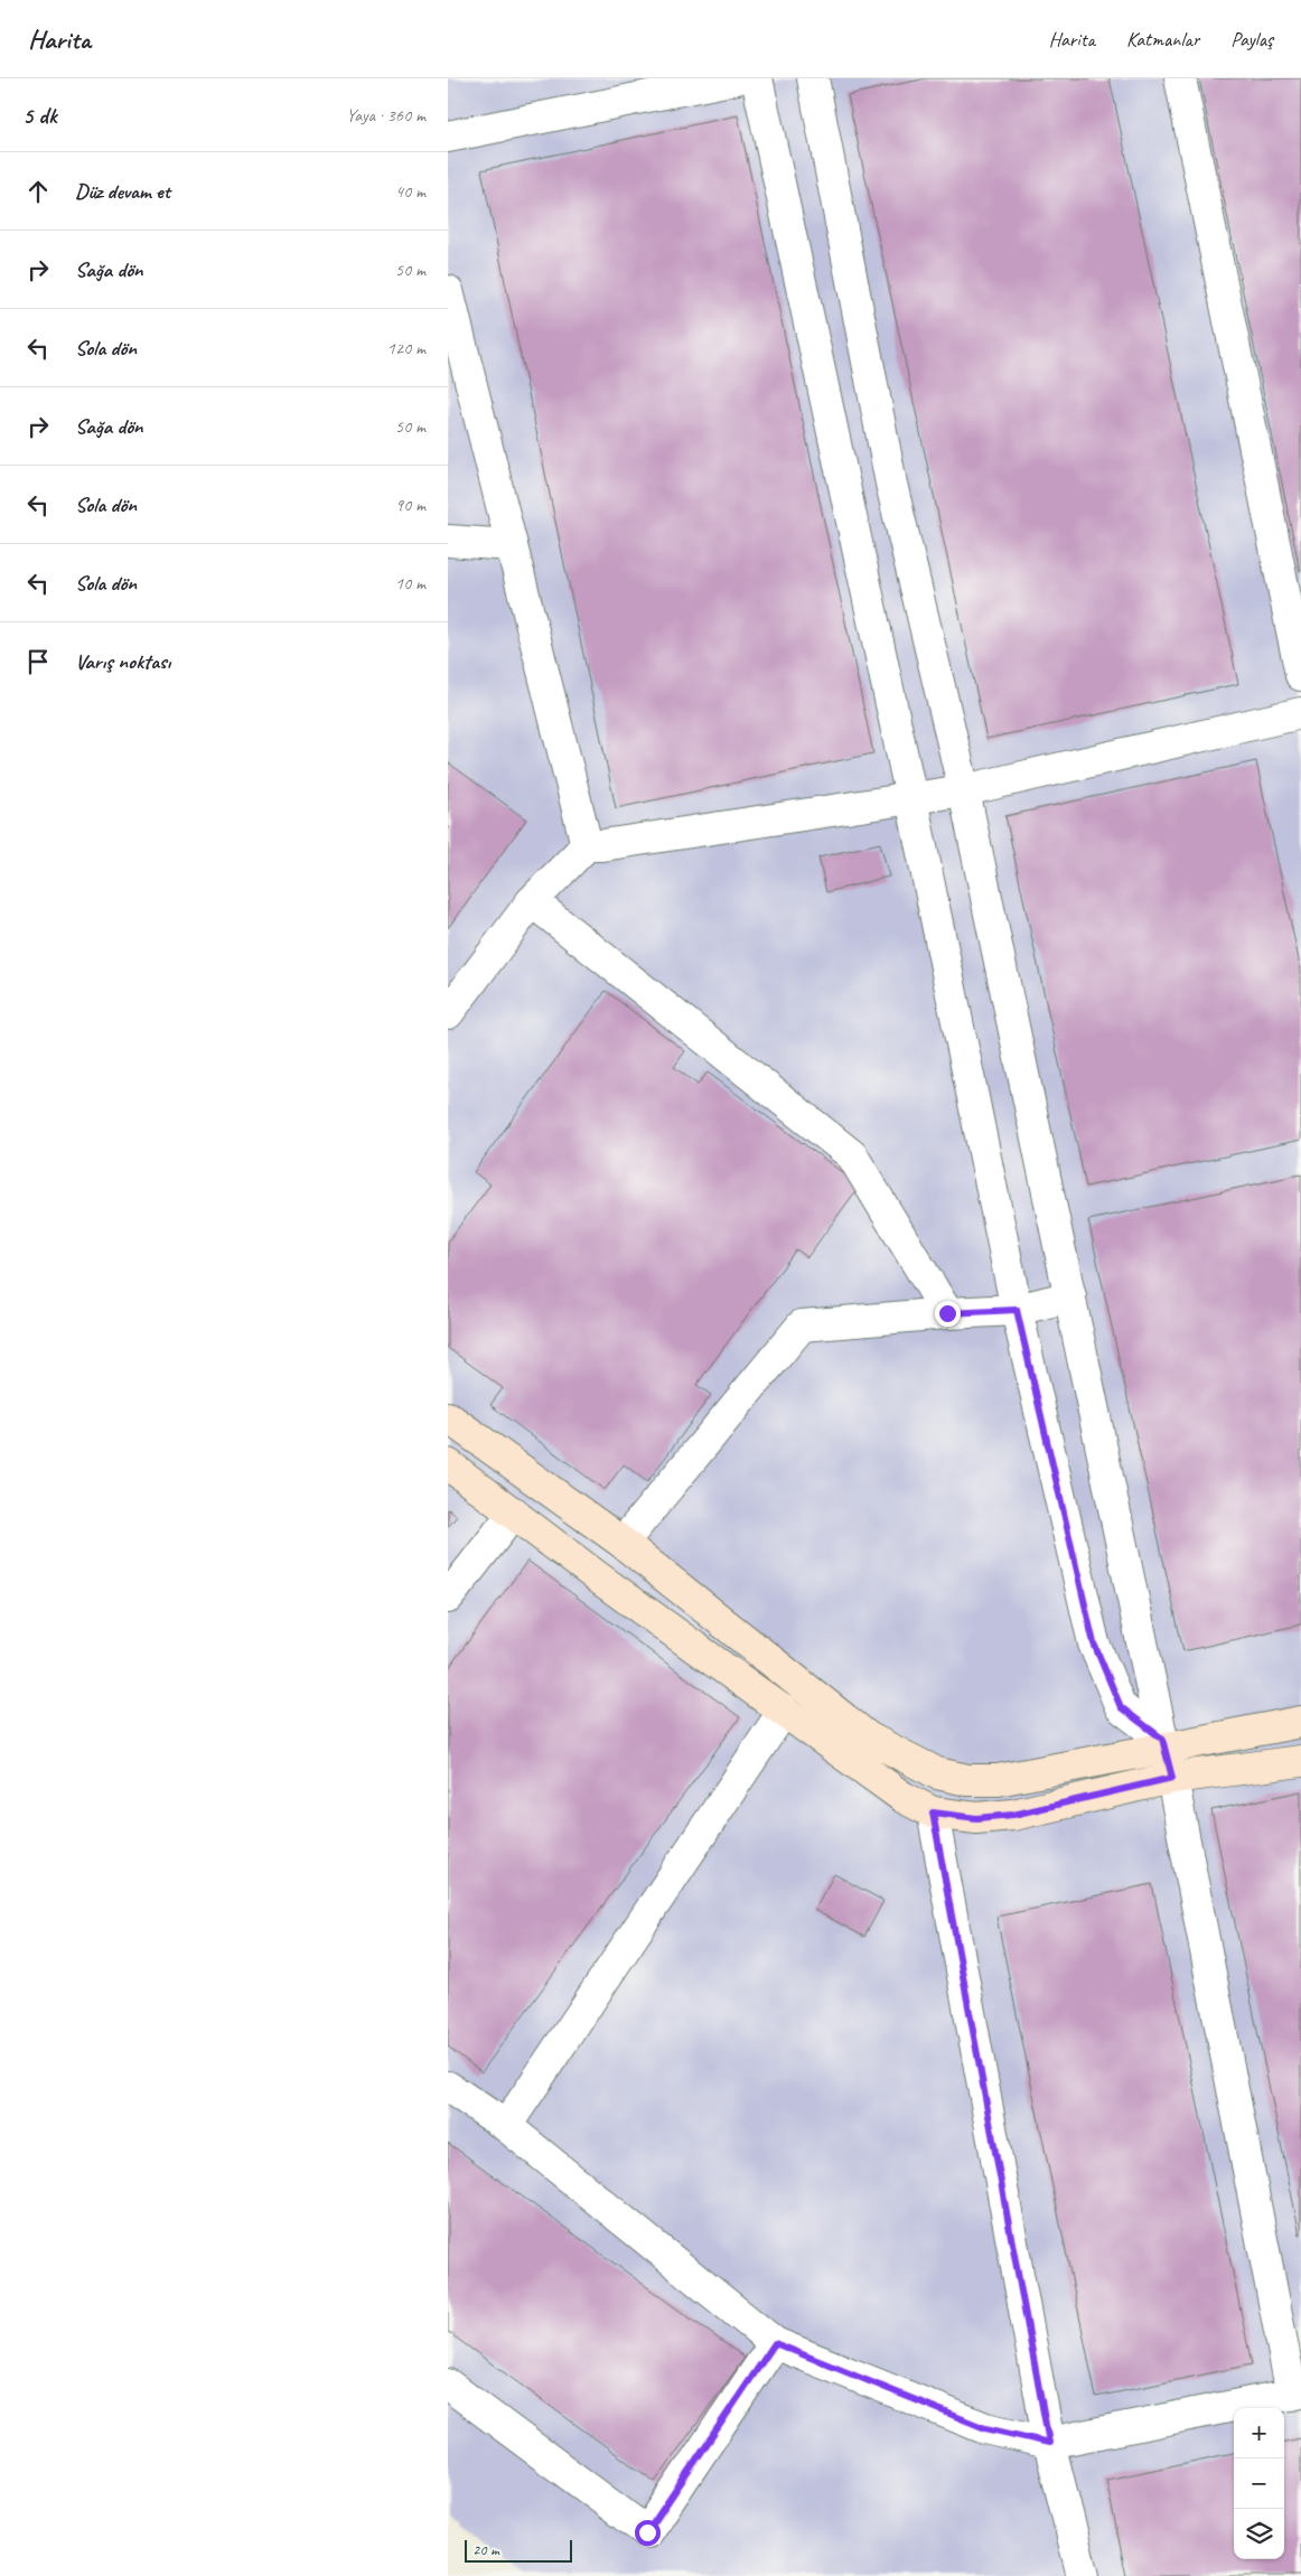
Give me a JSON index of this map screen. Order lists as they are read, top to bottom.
{
  "scale_bar": "20 m",
  "page": {
    "header": "Harita",
    "nav": ["Harita", "Katmanlar", "Paylaş"],
    "heading": ["5 dk", "Yaya · 360 m"],
    "list": [
      ["Düz devam et", "40 m"],
      ["Sağa dön", "50 m"],
      ["Sola dön", "120 m"],
      ["Sağa dön", "50 m"],
      ["Sola dön", "90 m"],
      ["Sola dön", "10 m"],
      "Varış noktası"
    ],
    "map_buttons": ["+", "−"],
    "scale": "20 m"
  }
}
